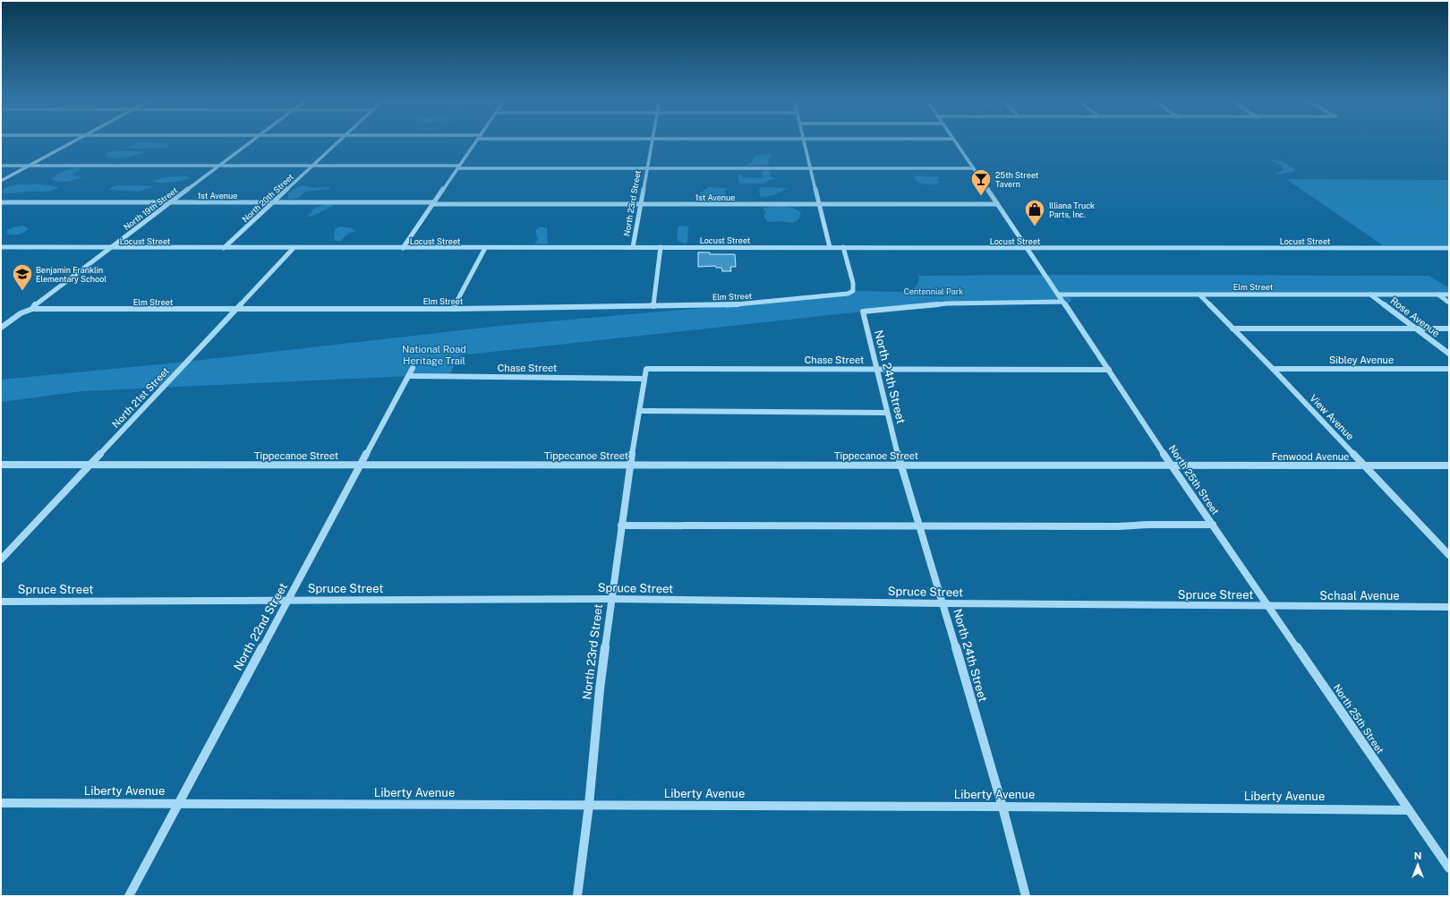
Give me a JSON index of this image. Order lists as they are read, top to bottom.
{
  "streets": {
    "street": [
      "1st Avenue",
      "North 20th Street",
      "North 23rd Street",
      "North 19th Street",
      "Locust Street",
      "Elm Street",
      "Rose Avenue",
      "Chase Street",
      "Sibley Avenue",
      "North 24th Street",
      "North 21st Street",
      "View Avenue",
      "Tippecanoe Street",
      "Fenwood Avenue",
      "North 25th Street",
      "Spruce Street",
      "Schaal Avenue",
      "North 22nd Street",
      "Liberty Avenue"
    ]
  },
  "crossings": [
    ["1st Avenue", "North 20th Street"],
    ["1st Avenue", "North 23rd Street"],
    ["1st Avenue", "North 19th Street"],
    ["1st Avenue", "North 25th Street"],
    ["North 20th Street", "Locust Street"],
    ["North 23rd Street", "Locust Street"],
    ["North 23rd Street", "Chase Street"],
    ["North 23rd Street", "Tippecanoe Street"],
    ["North 23rd Street", "Spruce Street"],
    ["North 23rd Street", "Liberty Avenue"],
    ["North 19th Street", "Locust Street"],
    ["North 19th Street", "Elm Street"],
    ["Locust Street", "Elm Street"],
    ["Locust Street", "North 21st Street"],
    ["Locust Street", "North 25th Street"],
    ["Elm Street", "Rose Avenue"],
    ["Elm Street", "North 21st Street"],
    ["Elm Street", "View Avenue"],
    ["Elm Street", "North 25th Street"],
    ["Chase Street", "North 24th Street"],
    ["Chase Street", "North 25th Street"],
    ["Chase Street", "North 22nd Street"],
    ["Sibley Avenue", "View Avenue"],
    ["North 24th Street", "Tippecanoe Street"],
    ["North 24th Street", "North 25th Street"],
    ["North 24th Street", "Spruce Street"],
    ["North 24th Street", "Liberty Avenue"],
    ["North 21st Street", "Tippecanoe Street"],
    ["View Avenue", "Fenwood Avenue"],
    ["Tippecanoe Street", "Fenwood Avenue"],
    ["Tippecanoe Street", "North 25th Street"],
    ["Tippecanoe Street", "North 22nd Street"],
    ["Fenwood Avenue", "North 25th Street"],
    ["North 25th Street", "Spruce Street"],
    ["North 25th Street", "Schaal Avenue"],
    ["North 25th Street", "Liberty Avenue"],
    ["Spruce Street", "Schaal Avenue"],
    ["Spruce Street", "North 22nd Street"],
    ["North 22nd Street", "Liberty Avenue"]
  ],
  "parks": ["Centennial Park", "National Road Heritage Trail"],
  "places": {
    "bar": ["25th Street Tavern"],
    "shop": ["Illiana Truck Parts, Inc."],
    "school or university": ["Benjamin Franklin Elementary School"]
  },
  "north": "top"
}
